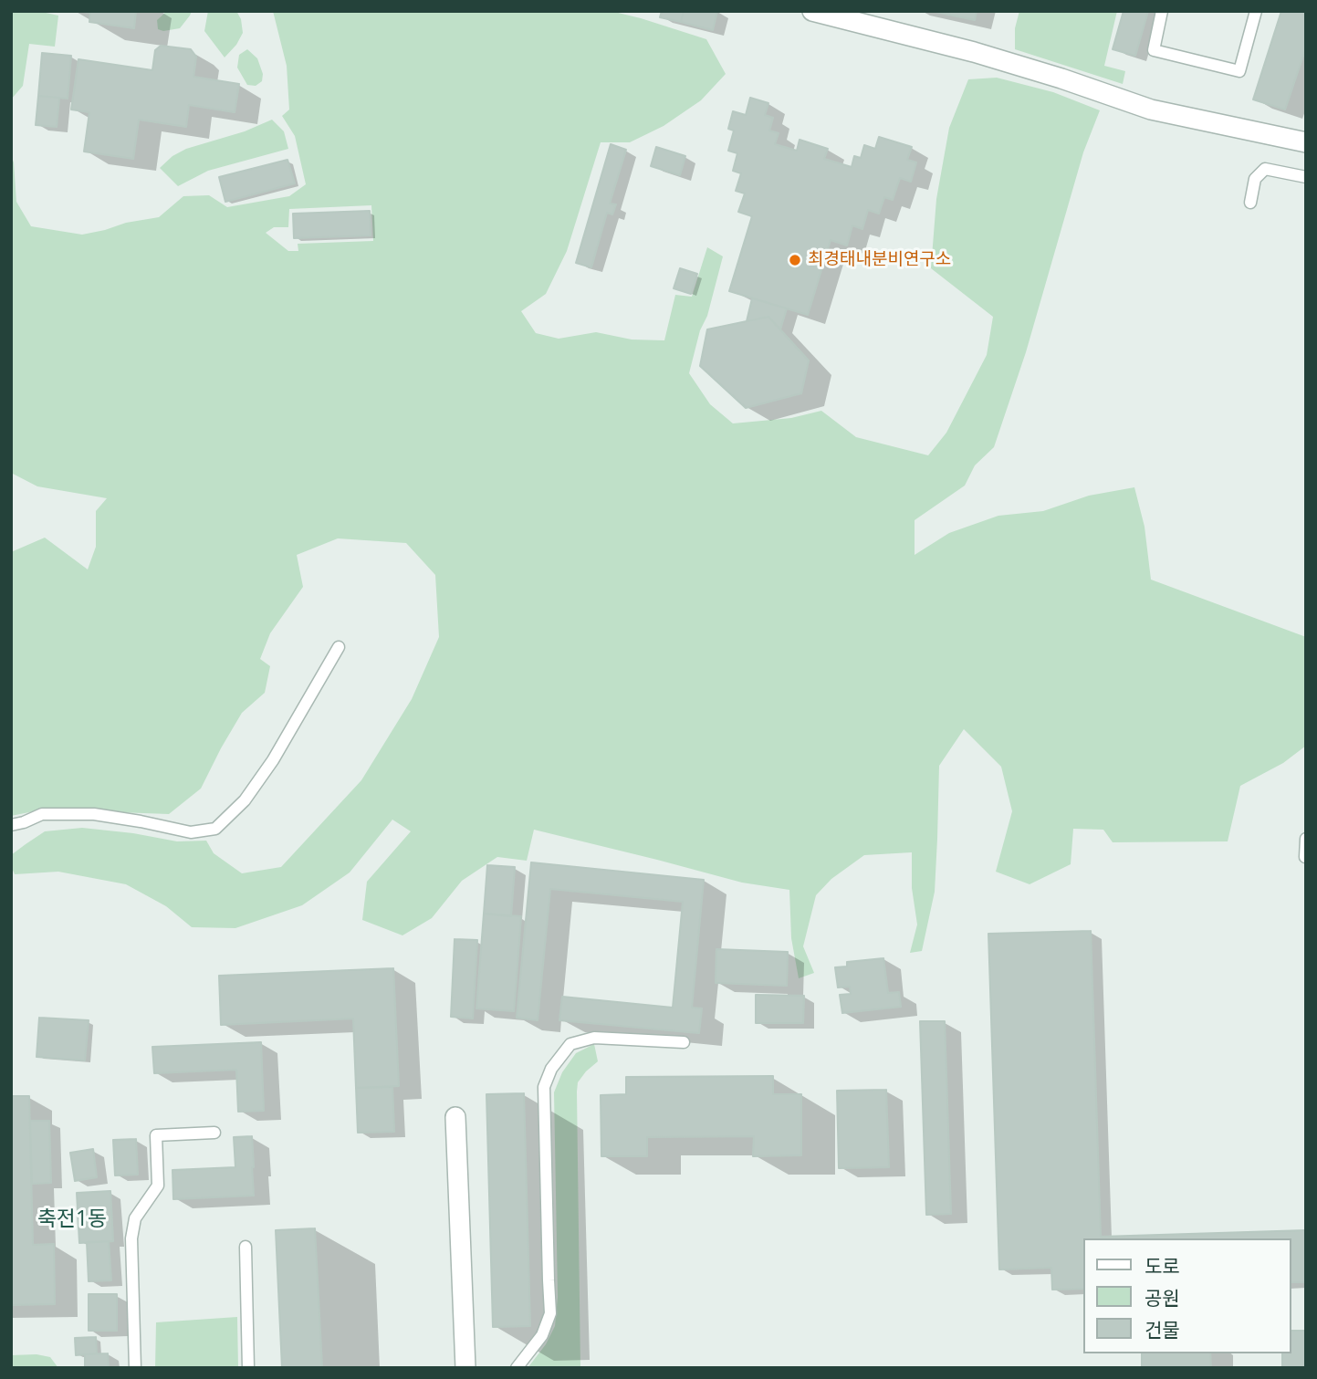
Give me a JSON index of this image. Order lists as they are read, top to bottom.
{
  "districts": ["축전1동"],
  "places": ["최경태내분비연구소"],
  "legend": ["도로", "공원", "건물"]
}
